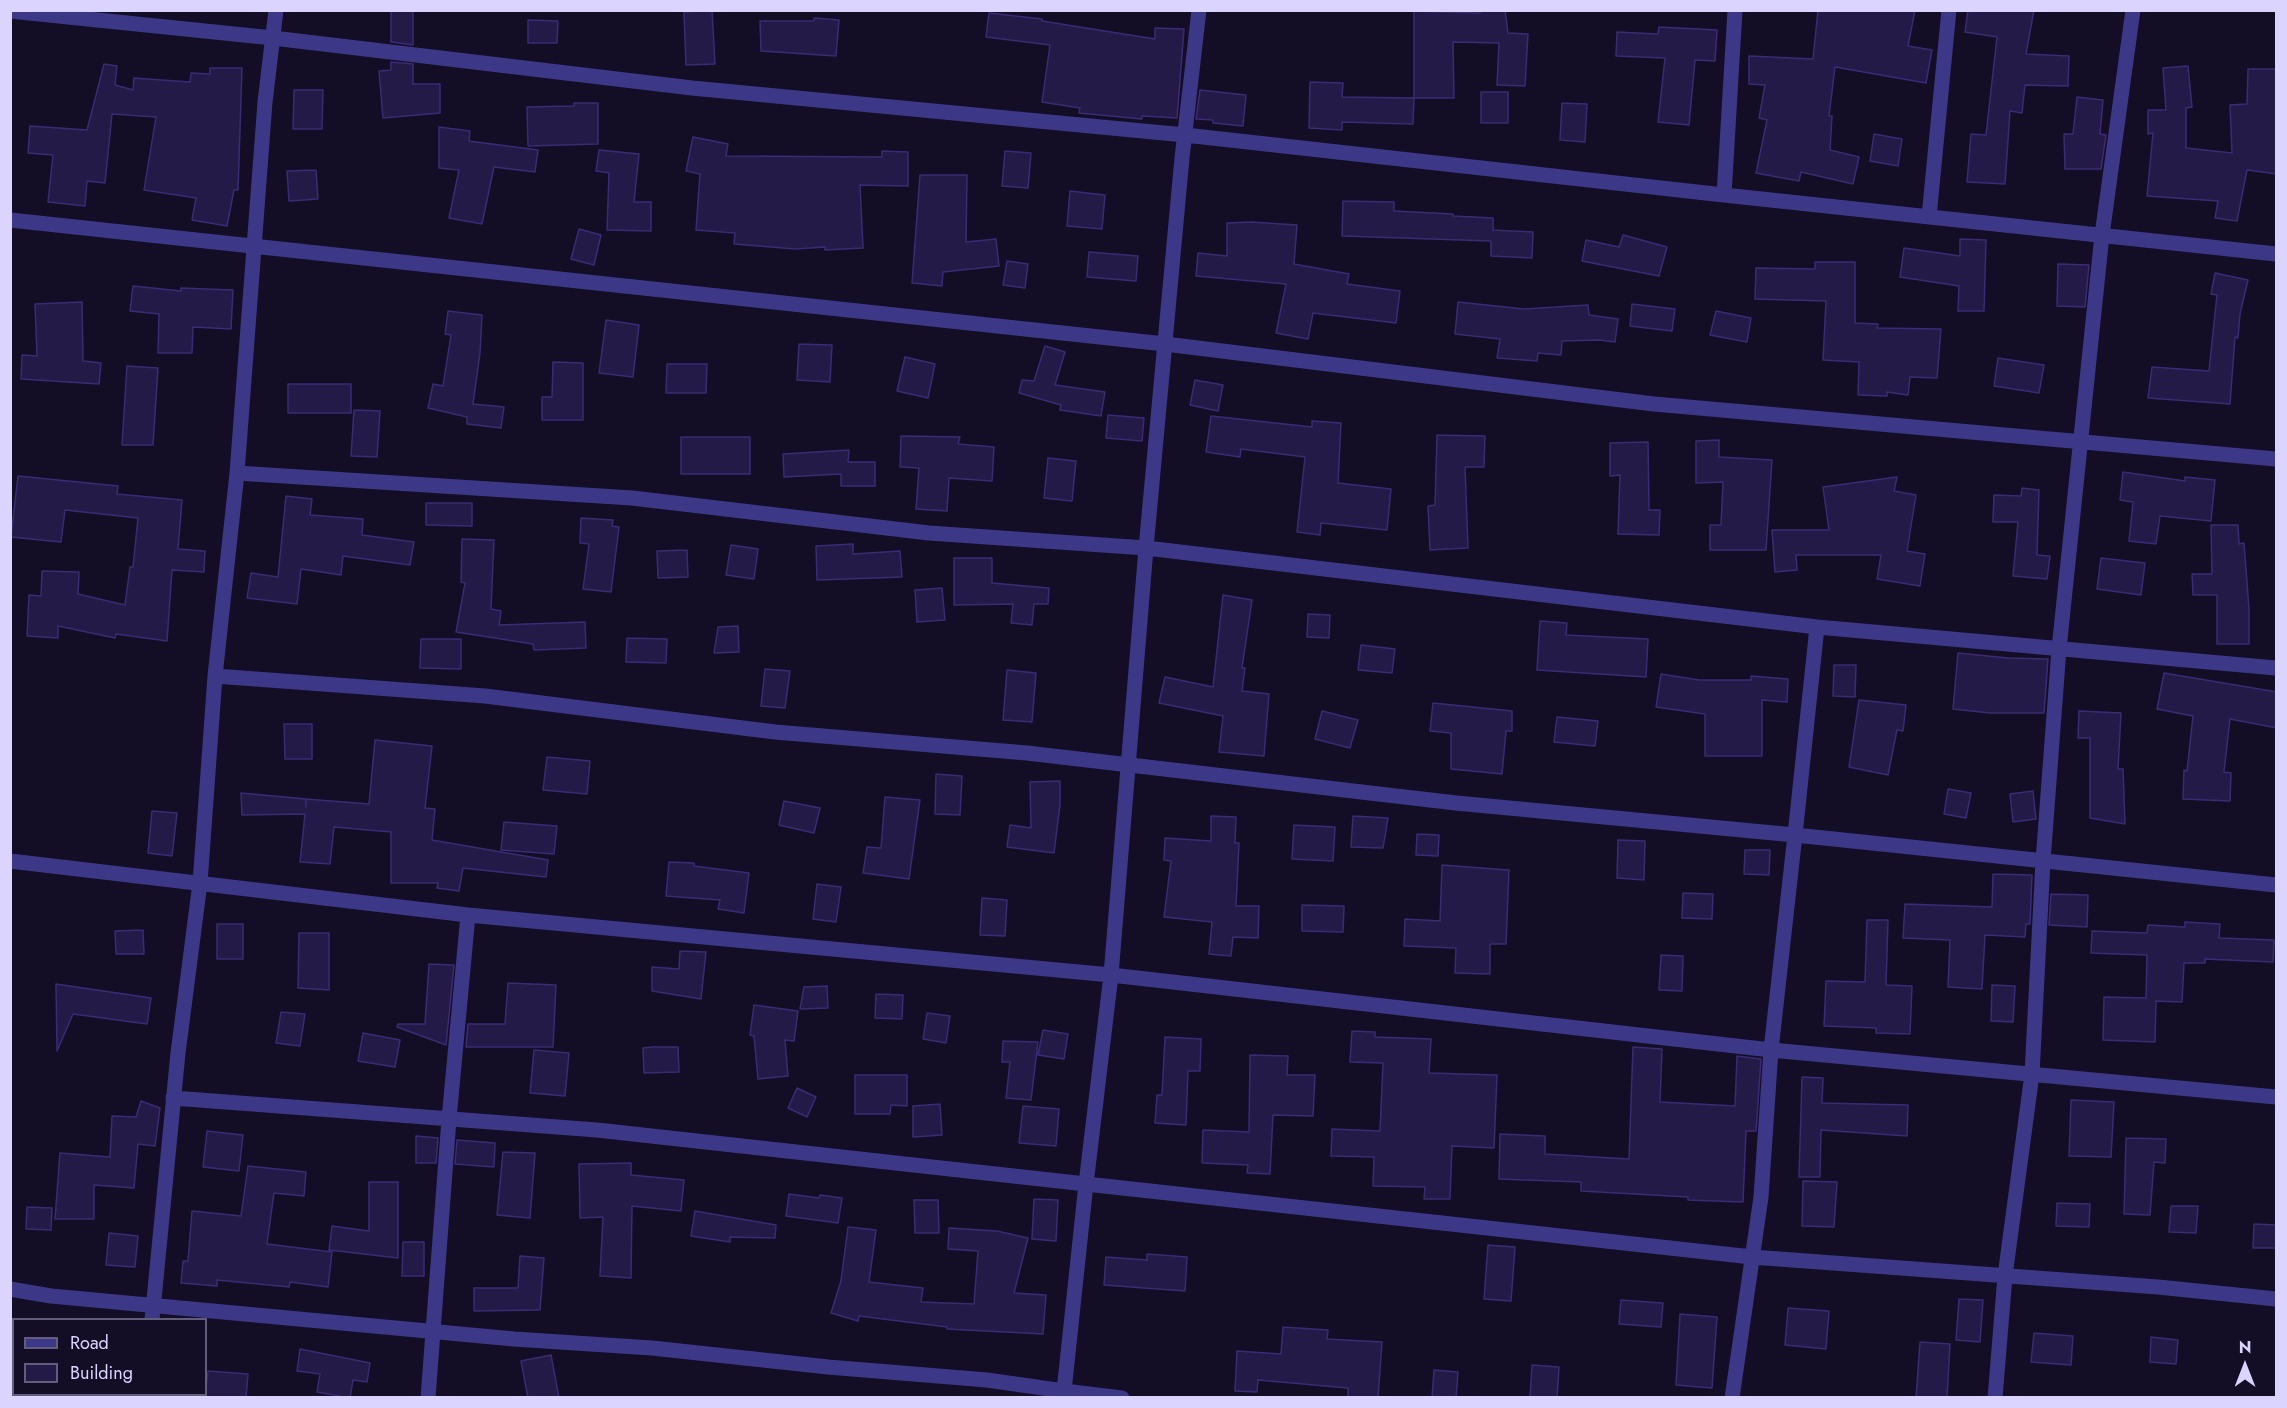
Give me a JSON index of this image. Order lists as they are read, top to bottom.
{
  "legend": ["Road", "Building"],
  "north": "top"
}
